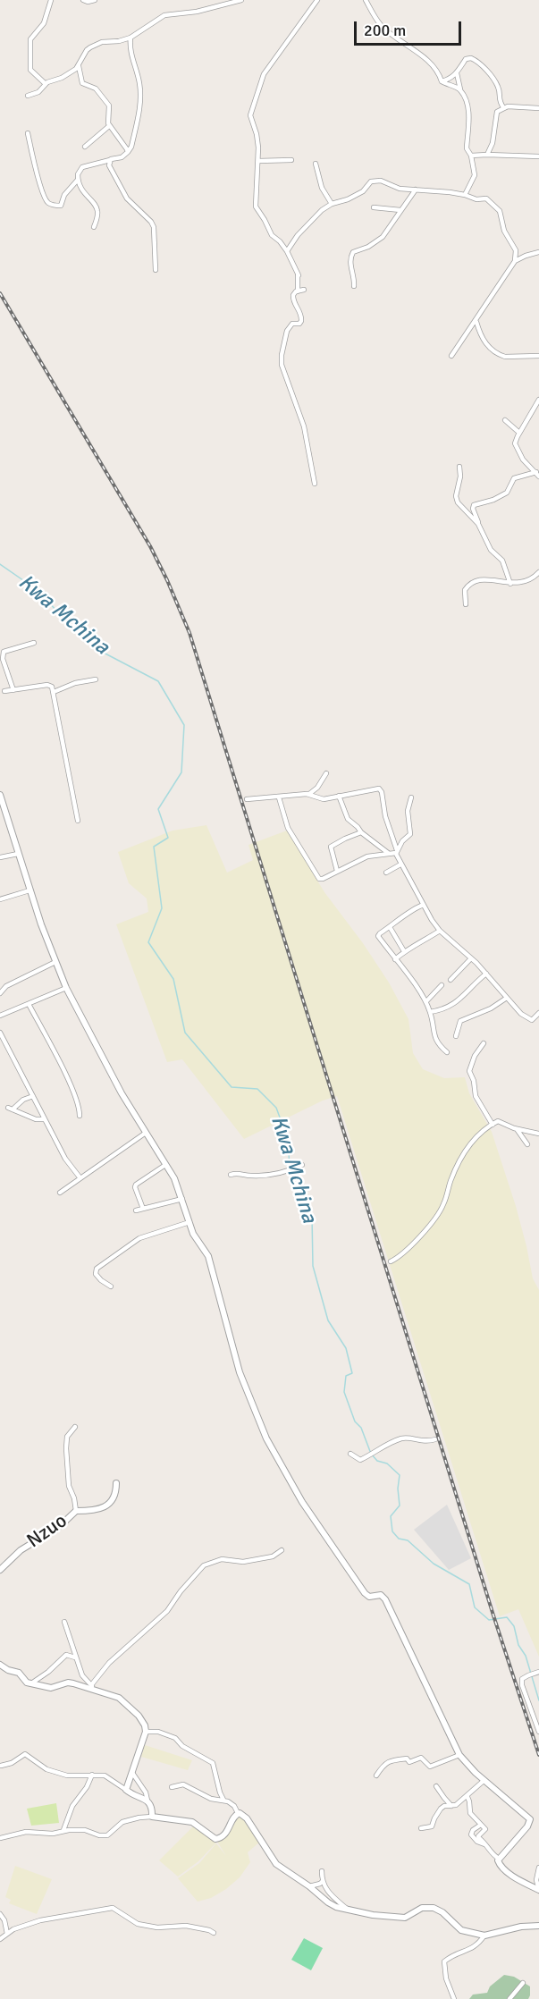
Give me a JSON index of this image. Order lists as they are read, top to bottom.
{
  "streets": {
    "street": ["Nzuo"]
  },
  "water": ["Kwa Mchina"],
  "scale_bar": "200 m"
}
